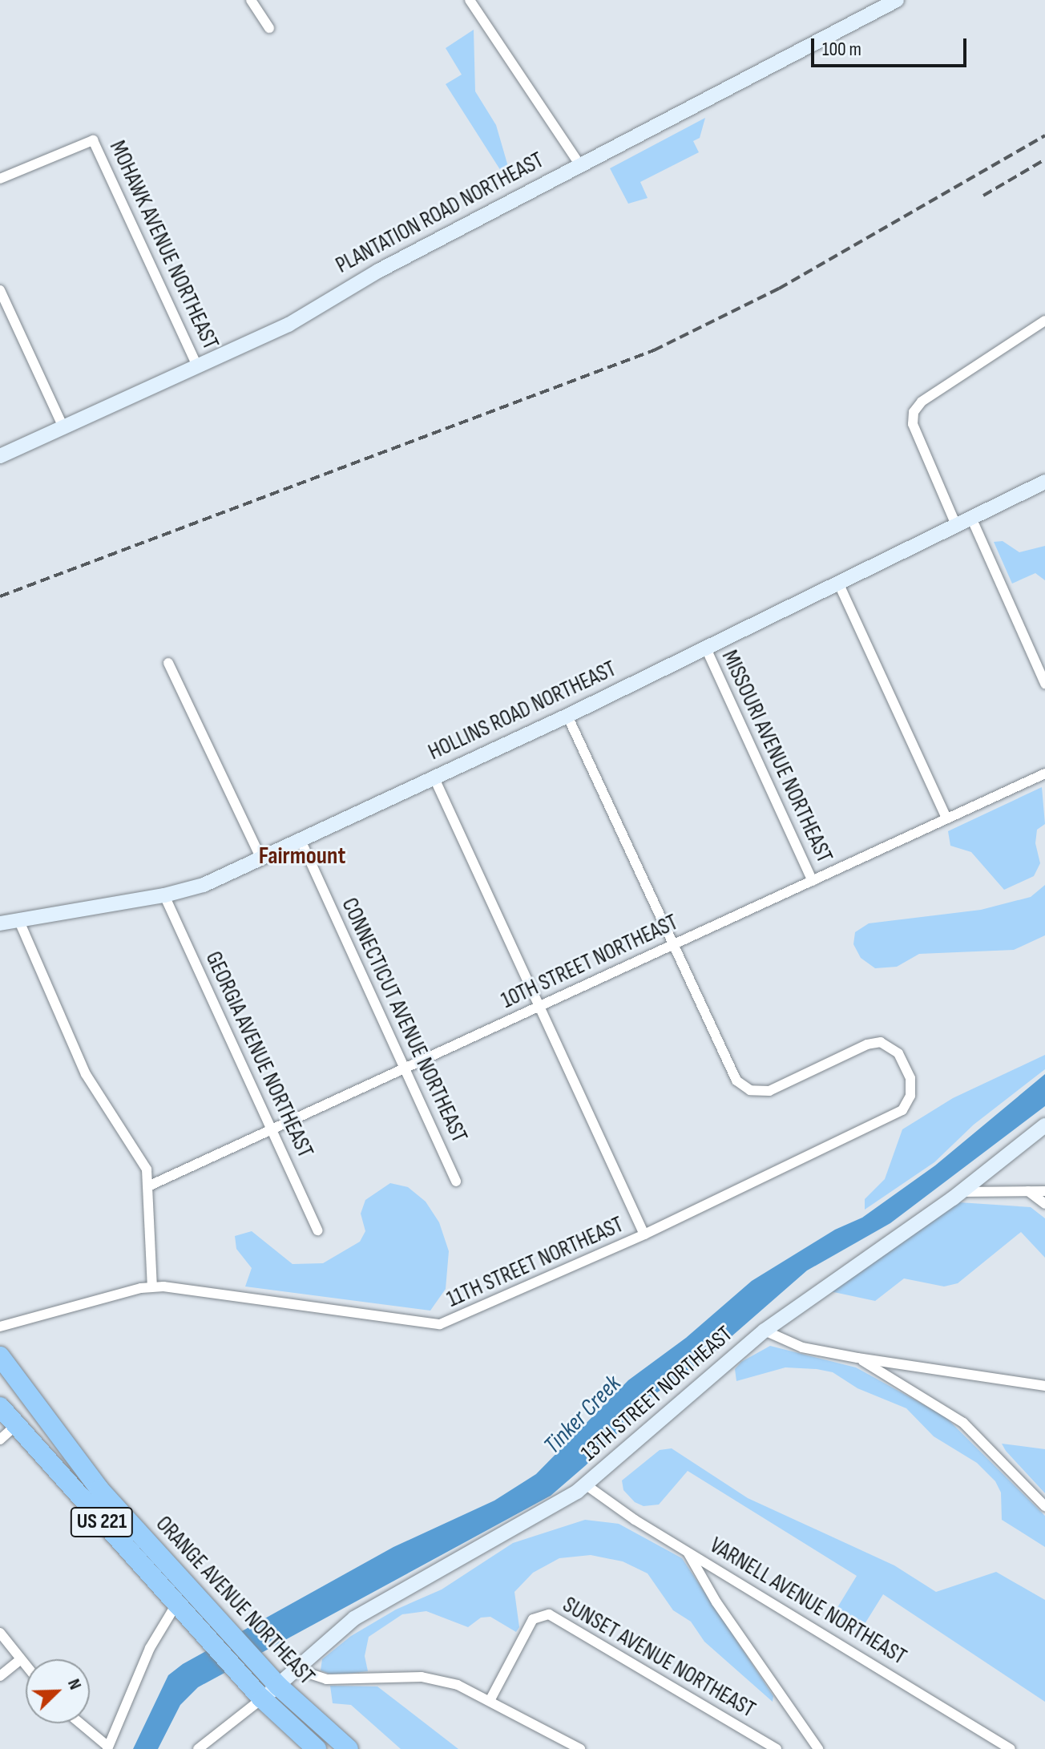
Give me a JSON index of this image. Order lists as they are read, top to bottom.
{
  "streets": {
    "highway": ["US 221", "ORANGE AVENUE NORTHEAST"],
    "street": [
      "PLANTATION ROAD NORTHEAST",
      "MOHAWK AVENUE NORTHEAST",
      "HOLLINS ROAD NORTHEAST",
      "MISSOURI AVENUE NORTHEAST",
      "10TH STREET NORTHEAST",
      "CONNECTICUT AVENUE NORTHEAST",
      "GEORGIA AVENUE NORTHEAST",
      "11TH STREET NORTHEAST",
      "13TH STREET NORTHEAST",
      "VARNELL AVENUE NORTHEAST",
      "SUNSET AVENUE NORTHEAST"
    ]
  },
  "crossings": [
    ["PLANTATION ROAD NORTHEAST", "MOHAWK AVENUE NORTHEAST"],
    ["HOLLINS ROAD NORTHEAST", "MISSOURI AVENUE NORTHEAST"],
    ["HOLLINS ROAD NORTHEAST", "CONNECTICUT AVENUE NORTHEAST"],
    ["HOLLINS ROAD NORTHEAST", "GEORGIA AVENUE NORTHEAST"],
    ["MISSOURI AVENUE NORTHEAST", "10TH STREET NORTHEAST"],
    ["10TH STREET NORTHEAST", "CONNECTICUT AVENUE NORTHEAST"],
    ["10TH STREET NORTHEAST", "GEORGIA AVENUE NORTHEAST"],
    ["10TH STREET NORTHEAST", "11TH STREET NORTHEAST"],
    ["13TH STREET NORTHEAST", "ORANGE AVENUE NORTHEAST"],
    ["13TH STREET NORTHEAST", "VARNELL AVENUE NORTHEAST"]
  ],
  "districts": ["Fairmount"],
  "water": ["Tinker Creek"],
  "scale_bar": "100 m",
  "north": "top right"
}
